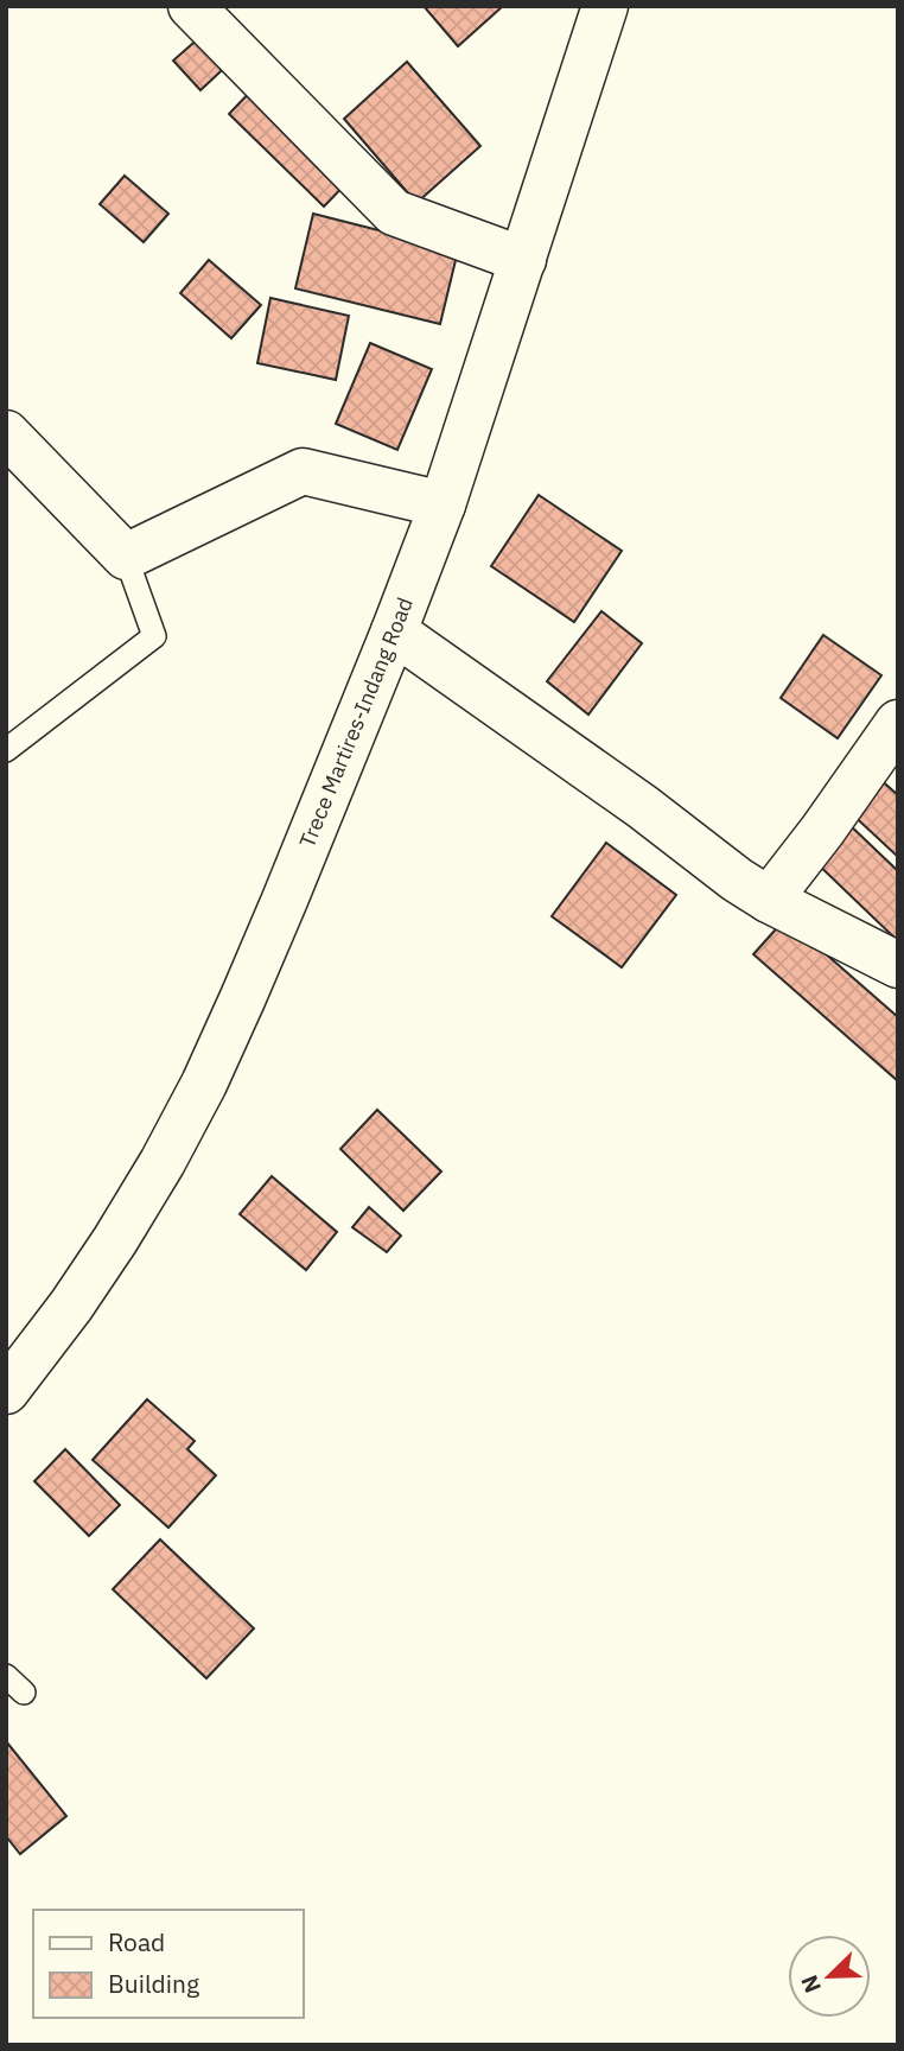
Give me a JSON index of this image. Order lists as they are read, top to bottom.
{
  "streets": {
    "street": ["Trece Martires-Indang Road"]
  },
  "legend": ["Road", "Building"],
  "north": "bottom left"
}
